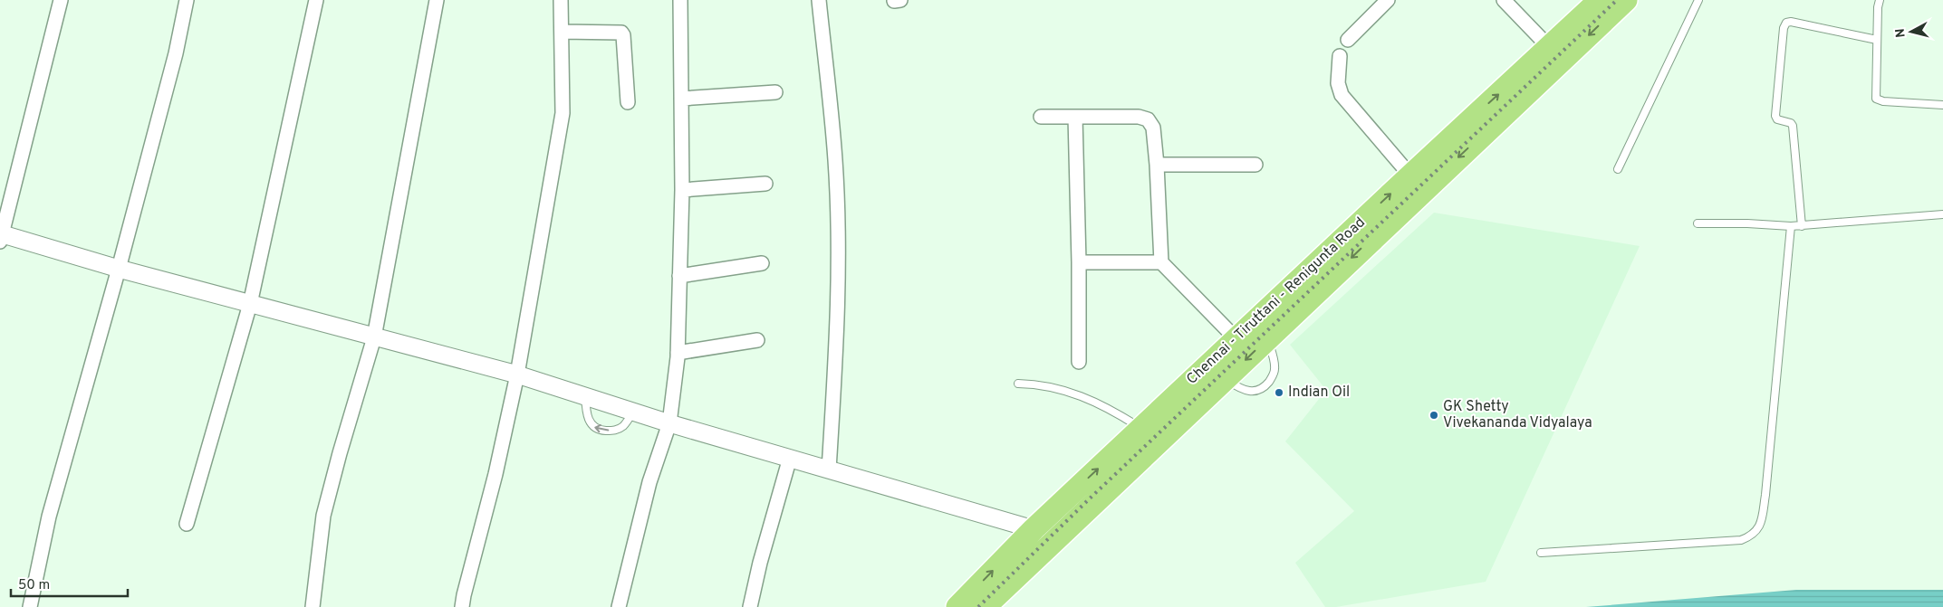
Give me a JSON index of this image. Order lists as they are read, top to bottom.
{
  "streets": {
    "highway": ["Chennai - Tiruttani - Renigunta Road"]
  },
  "places": ["Indian Oil", "GK Shetty Vivekananda Vidyalaya"],
  "scale_bar": "50 m",
  "north": "left"
}
